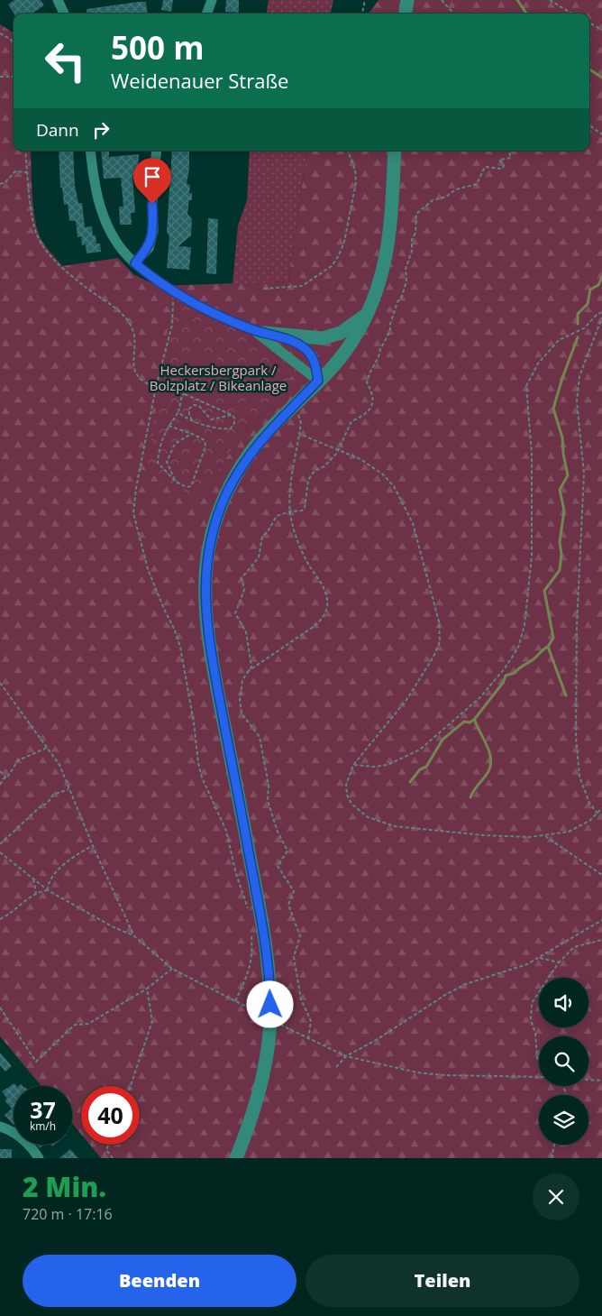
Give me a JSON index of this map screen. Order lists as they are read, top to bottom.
{
  "parks": ["Heckersbergpark / Bolzplatz / Bikeanlage"],
  "page": {
    "turn": ["500 m", "Weidenauer Straße"],
    "then": "Dann",
    "speed": "37 km/h",
    "limit": "40",
    "heading": ["2 Min.", "720 m · 17:16"],
    "buttons": ["Beenden", "Teilen"]
  }
}
